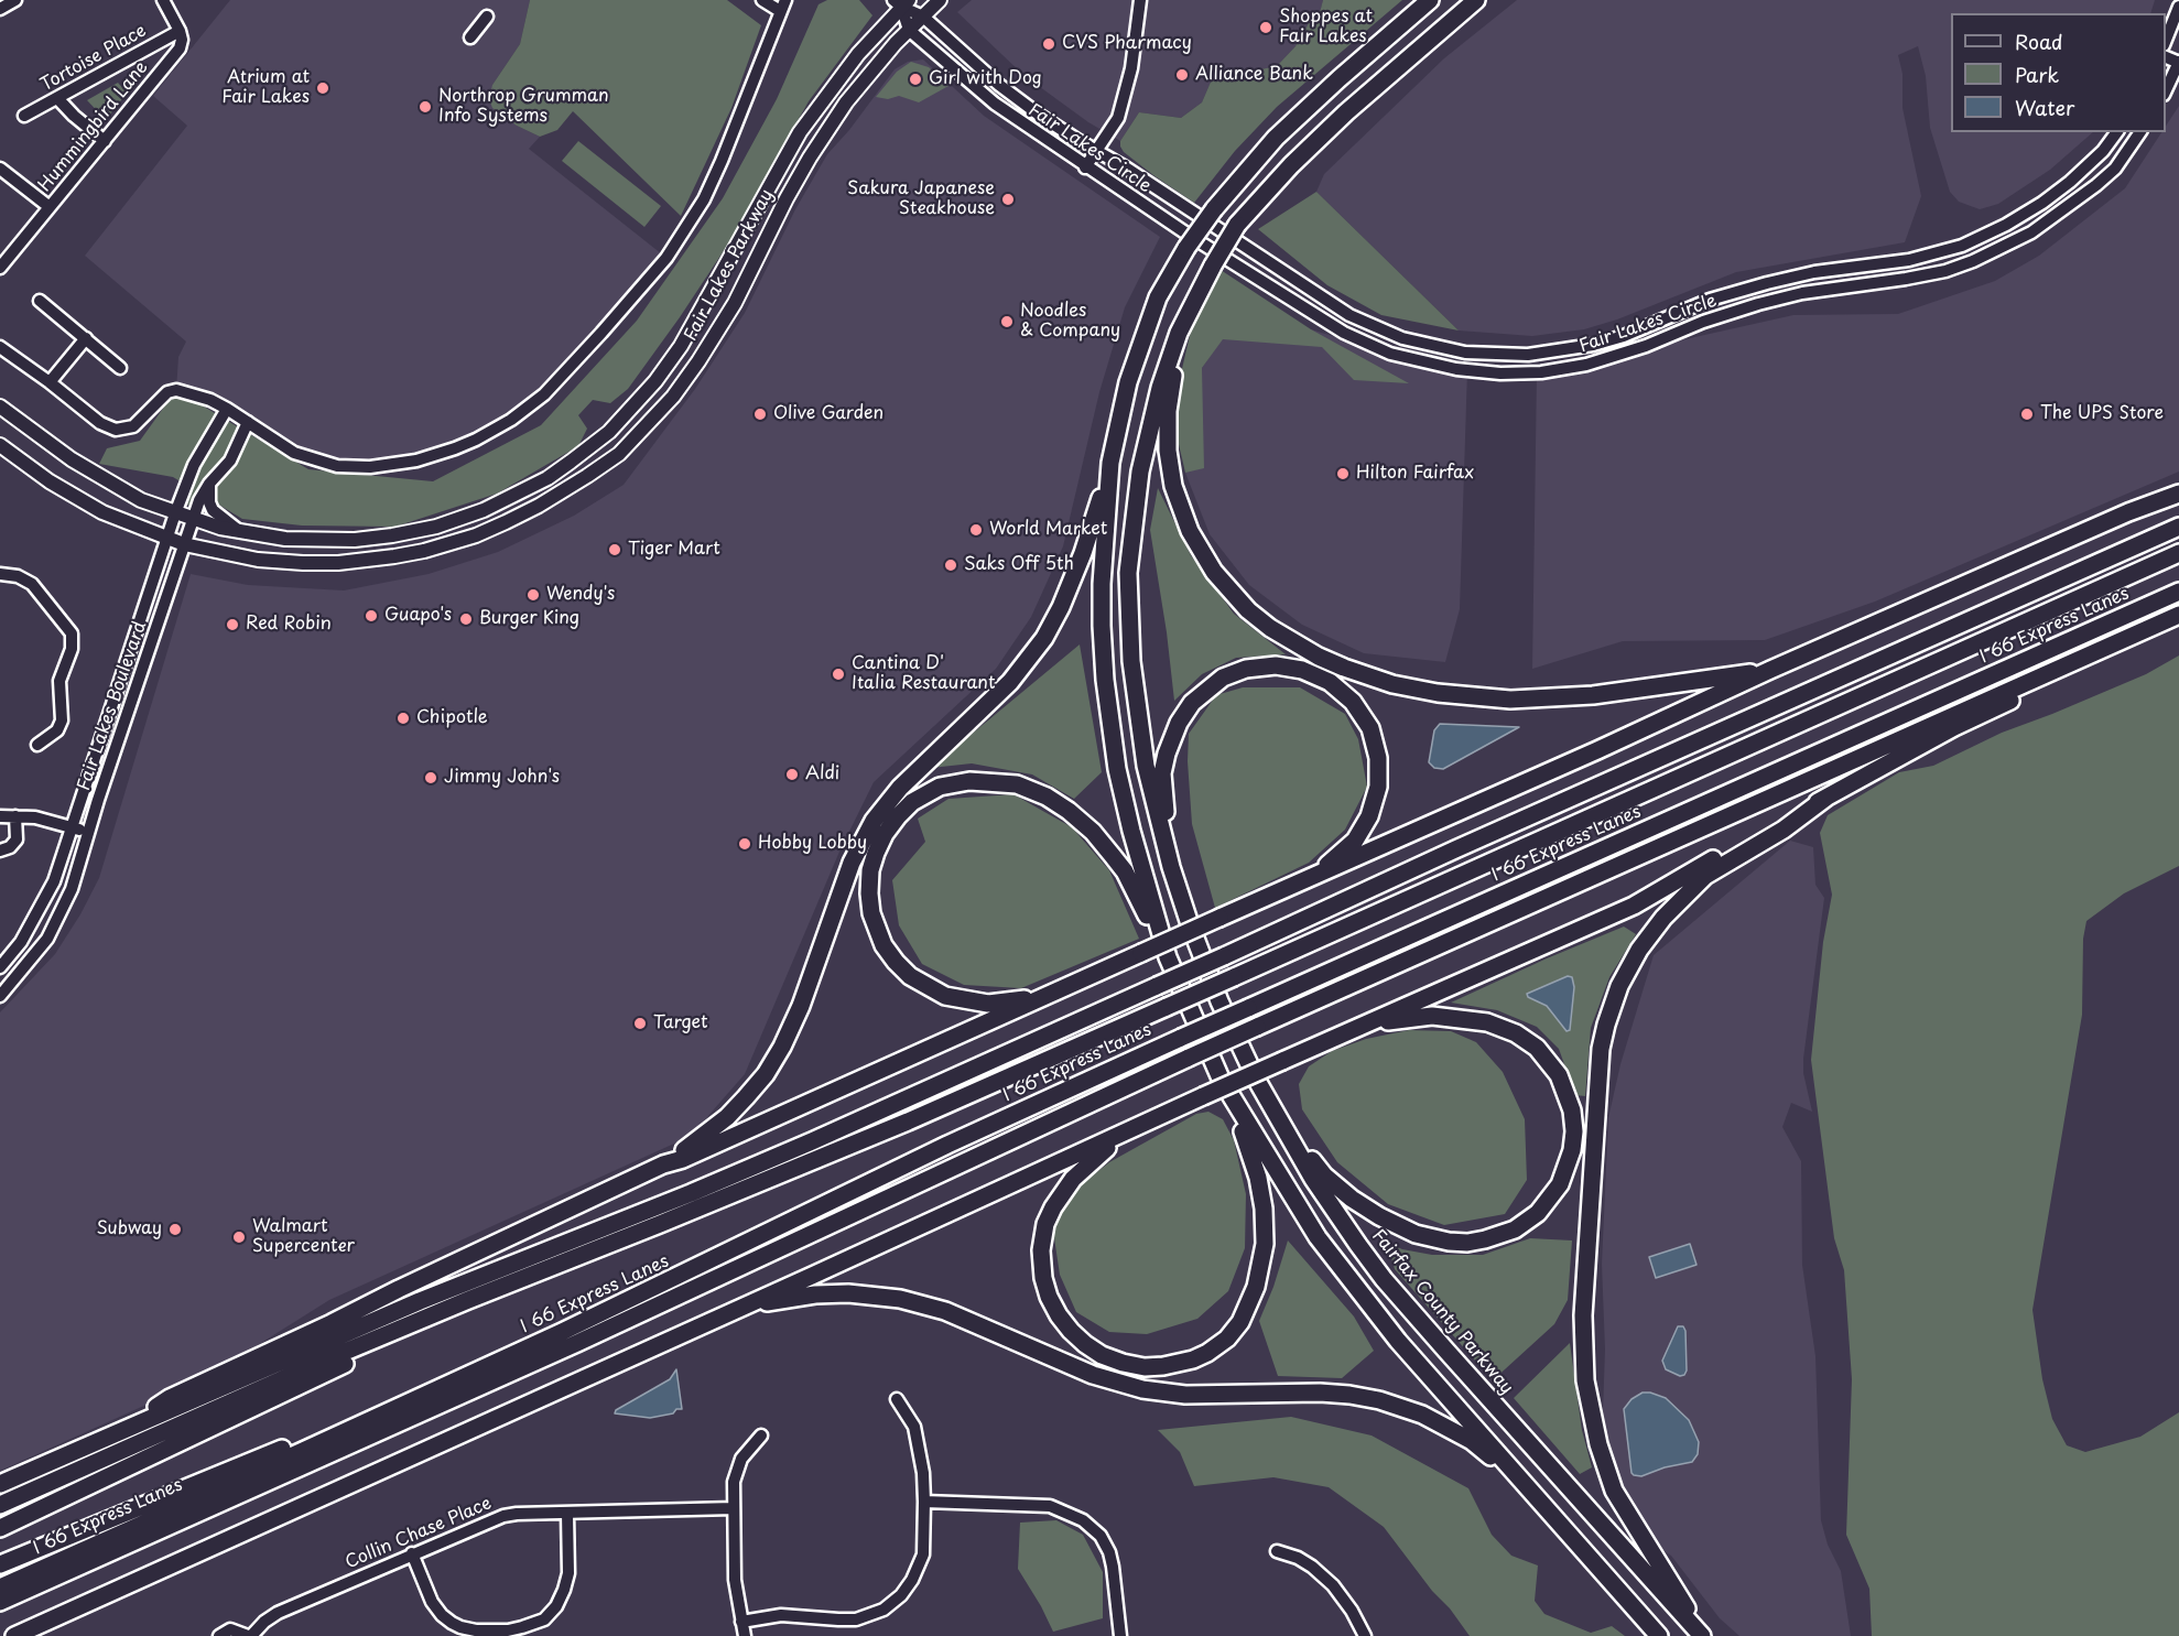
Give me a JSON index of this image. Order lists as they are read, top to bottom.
{
  "streets": {
    "highway": ["I 66 Express Lanes", "Fairfax County Parkway"],
    "main road": ["Fair Lakes Parkway"],
    "street": [
      "Tortoise Place",
      "Hummingbird Lane",
      "Fair Lakes Circle",
      "Fair Lakes Boulevard",
      "Collin Chase Place"
    ]
  },
  "crossings": [
    ["Tortoise Place", "Hummingbird Lane"],
    ["Fair Lakes Circle", "Fair Lakes Parkway"],
    ["Fair Lakes Parkway", "Fair Lakes Boulevard"]
  ],
  "places": [
    "Shoppes at Fair Lakes",
    "CVS Pharmacy",
    "Alliance Bank",
    "Girl with Dog",
    "Atrium at Fair Lakes",
    "Northrop Grumman Info Systems",
    "Sakura Japanese Steakhouse",
    "Noodles & Company",
    "Olive Garden",
    "The UPS Store",
    "Hilton Fairfax",
    "World Market",
    "Tiger Mart",
    "Saks Off 5th",
    "Wendy's",
    "Guapo's",
    "Burger King",
    "Red Robin",
    "Cantina D' Italia Restaurant",
    "Chipotle",
    "Aldi",
    "Jimmy John's",
    "Hobby Lobby",
    "Target",
    "Subway",
    "Walmart Supercenter"
  ],
  "legend": ["Road", "Park", "Water"]
}
